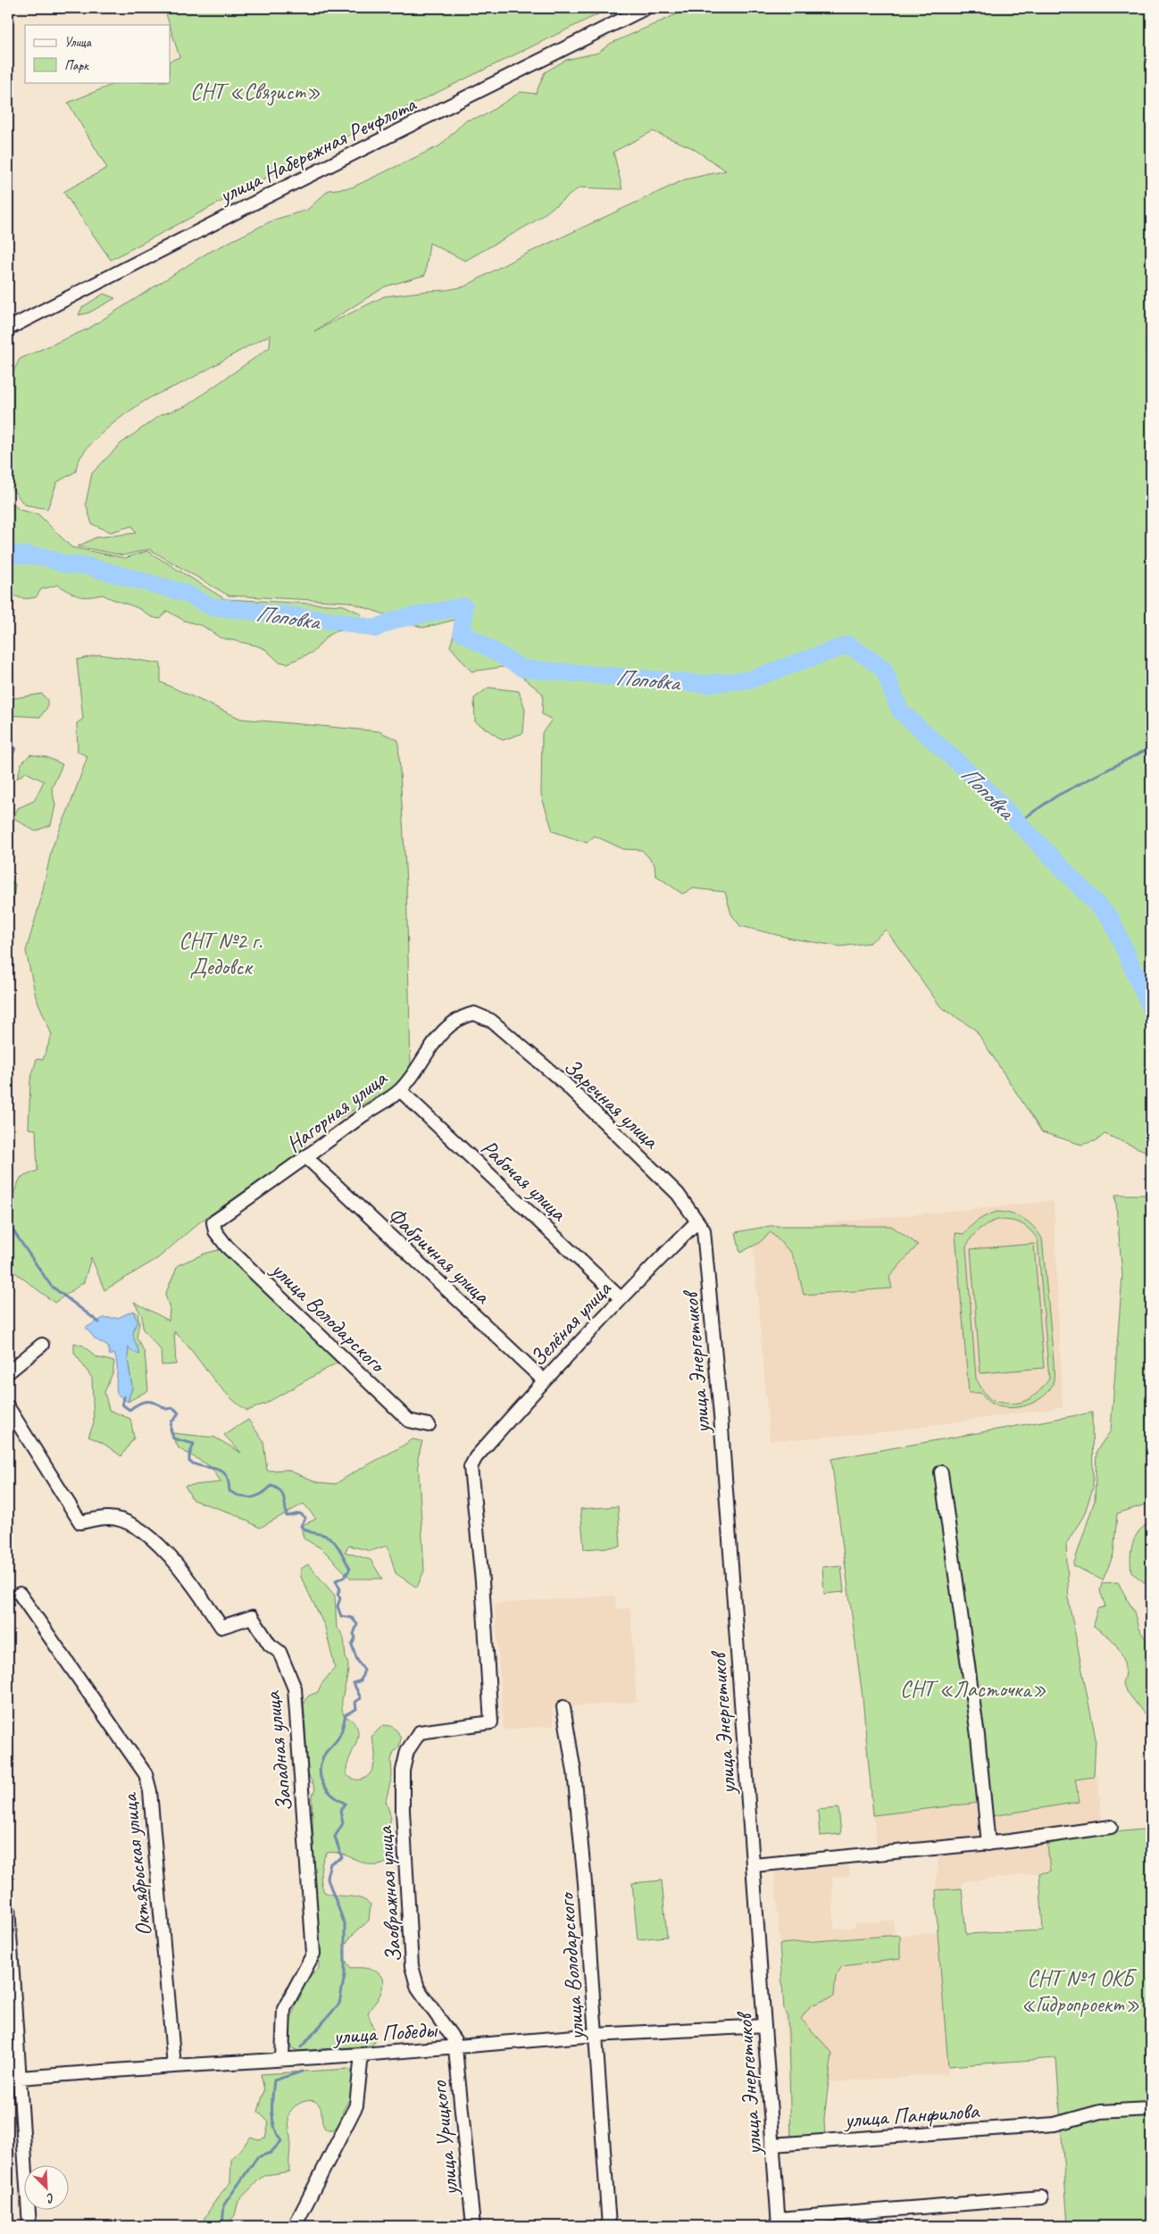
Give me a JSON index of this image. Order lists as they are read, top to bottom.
{
  "streets": {
    "street": [
      "улица Набережная Речфлота",
      "Заречная улица",
      "Нагорная улица",
      "Рабочая улица",
      "Фабричная улица",
      "улица Володарского",
      "Зелёная улица",
      "улица Энергетиков",
      "Западная улица",
      "Октябрьская улица",
      "Заовражная улица",
      "улица Победы",
      "улица Панфилова",
      "улица Урицкого"
    ]
  },
  "crossings": [
    ["Заречная улица", "Нагорная улица"],
    ["Заречная улица", "Зелёная улица"],
    ["Заречная улица", "улица Энергетиков"],
    ["Нагорная улица", "Рабочая улица"],
    ["Нагорная улица", "Фабричная улица"],
    ["Нагорная улица", "улица Володарского"],
    ["Рабочая улица", "Зелёная улица"],
    ["Фабричная улица", "Зелёная улица"],
    ["улица Володарского", "улица Победы"],
    ["Зелёная улица", "улица Энергетиков"],
    ["Зелёная улица", "Заовражная улица"],
    ["улица Энергетиков", "улица Победы"],
    ["улица Энергетиков", "улица Панфилова"],
    ["Западная улица", "улица Победы"],
    ["Октябрьская улица", "улица Победы"],
    ["Заовражная улица", "улица Победы"],
    ["Заовражная улица", "улица Урицкого"],
    ["улица Победы", "улица Урицкого"]
  ],
  "water": ["Поповка"],
  "parks": [
    "СНТ «Связист»",
    "СНТ №2 г. Дедовск",
    "СНТ «Ласточка»",
    "СНТ №1 ОКБ «Гидропроект»"
  ],
  "legend": ["Улица", "Парк"],
  "north": "bottom right"
}
